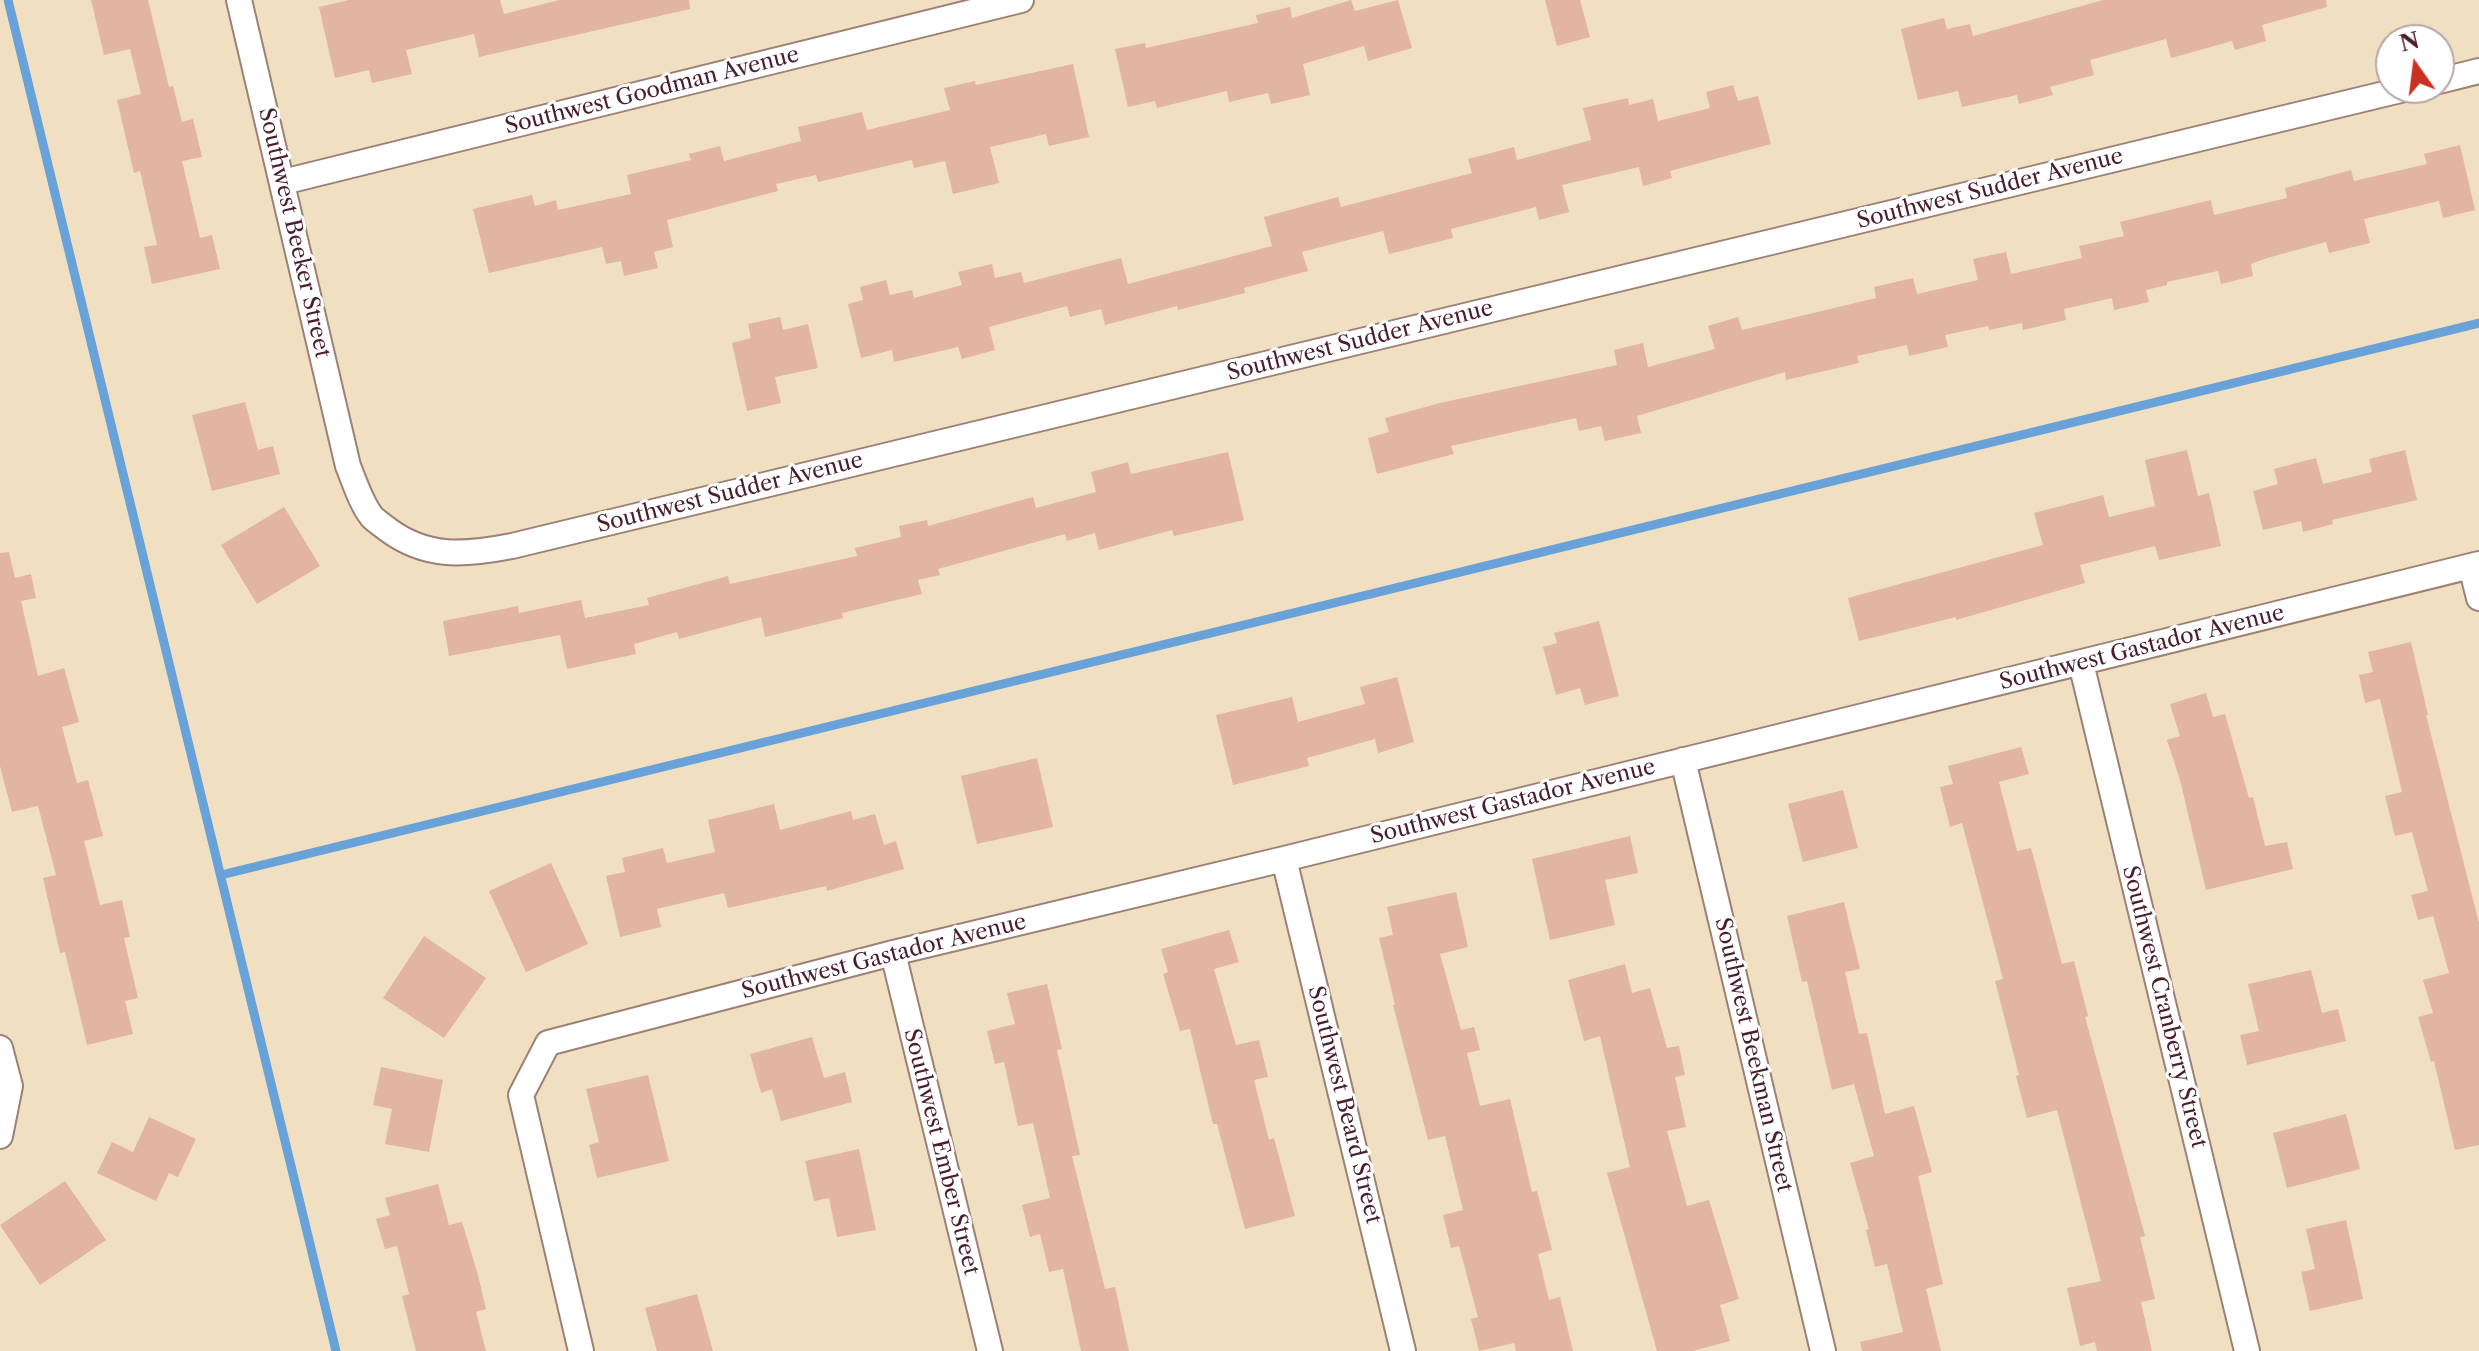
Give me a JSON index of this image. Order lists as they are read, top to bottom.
{
  "streets": {
    "street": [
      "Southwest Goodman Avenue",
      "Southwest Sudder Avenue",
      "Southwest Beeker Street",
      "Southwest Gastador Avenue",
      "Southwest Cranberry Street",
      "Southwest Beekman Street",
      "Southwest Beard Street",
      "Southwest Ember Street"
    ]
  },
  "crossings": [
    ["Southwest Goodman Avenue", "Southwest Beeker Street"],
    ["Southwest Sudder Avenue", "Southwest Beeker Street"],
    ["Southwest Gastador Avenue", "Southwest Cranberry Street"],
    ["Southwest Gastador Avenue", "Southwest Beekman Street"],
    ["Southwest Gastador Avenue", "Southwest Beard Street"],
    ["Southwest Gastador Avenue", "Southwest Ember Street"]
  ],
  "north": "top"
}
